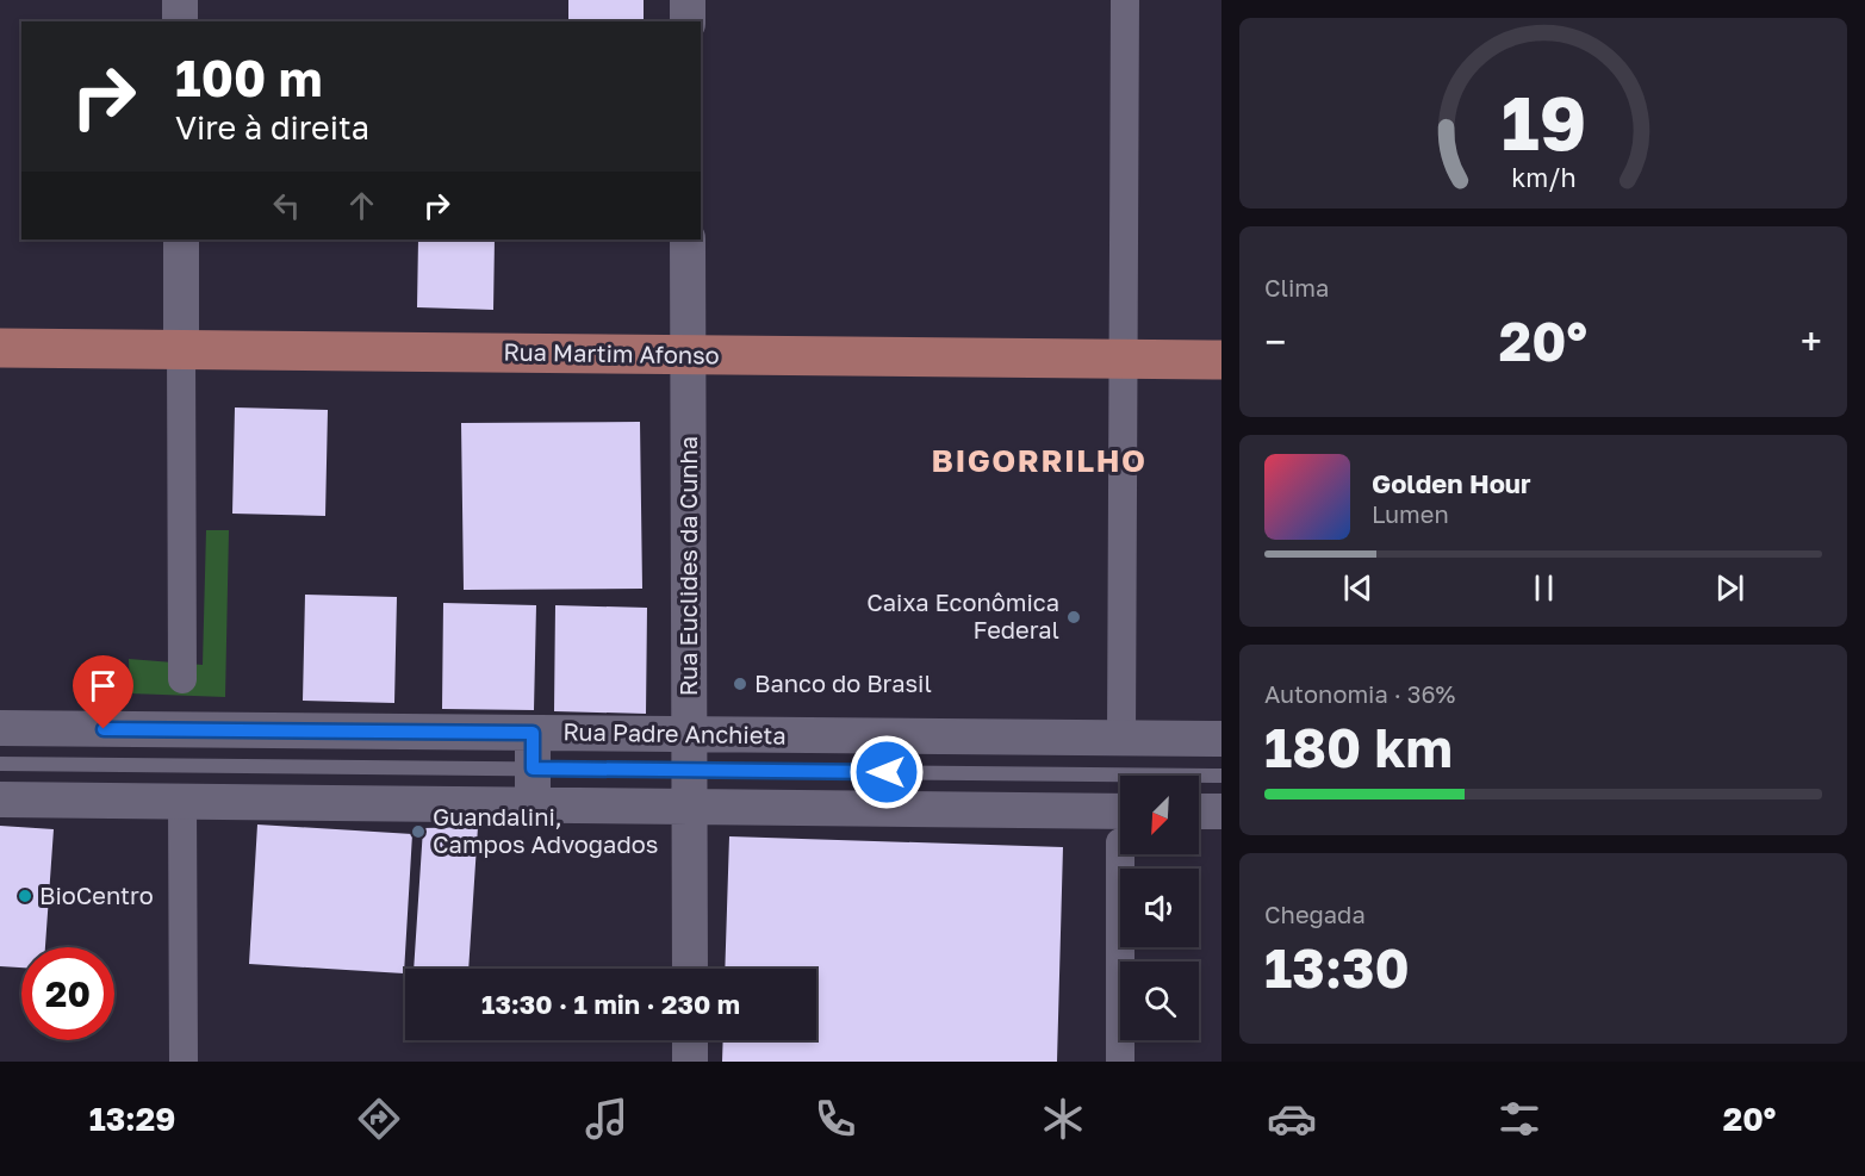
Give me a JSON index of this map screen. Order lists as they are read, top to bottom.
{
  "streets": {
    "main road": ["Rua Martim Afonso"],
    "street": ["Rua Euclides da Cunha", "Rua Padre Anchieta"]
  },
  "crossings": [
    ["Rua Martim Afonso", "Rua Euclides da Cunha"]
  ],
  "districts": ["BIGORRILHO"],
  "places": [
    "Caixa Econômica Federal",
    "Banco do Brasil",
    "Guandalini, Campos Advogados",
    "BioCentro"
  ],
  "north": "bottom left",
  "page": {
    "turn": ["100 m", "Vire à direita"],
    "tile": [
      "Clima",
      ["Autonomia · 36%", "180 km"],
      ["Chegada", "13:30"]
    ],
    "heat": ["−", "20°", "+"],
    "song": ["Golden Hour", "Lumen"],
    "limit": "20",
    "trip": "13:30 · 1 min · 230 m",
    "tabs": ["13:29", "20°"],
    "gauge": ["19", "km/h"]
  }
}
